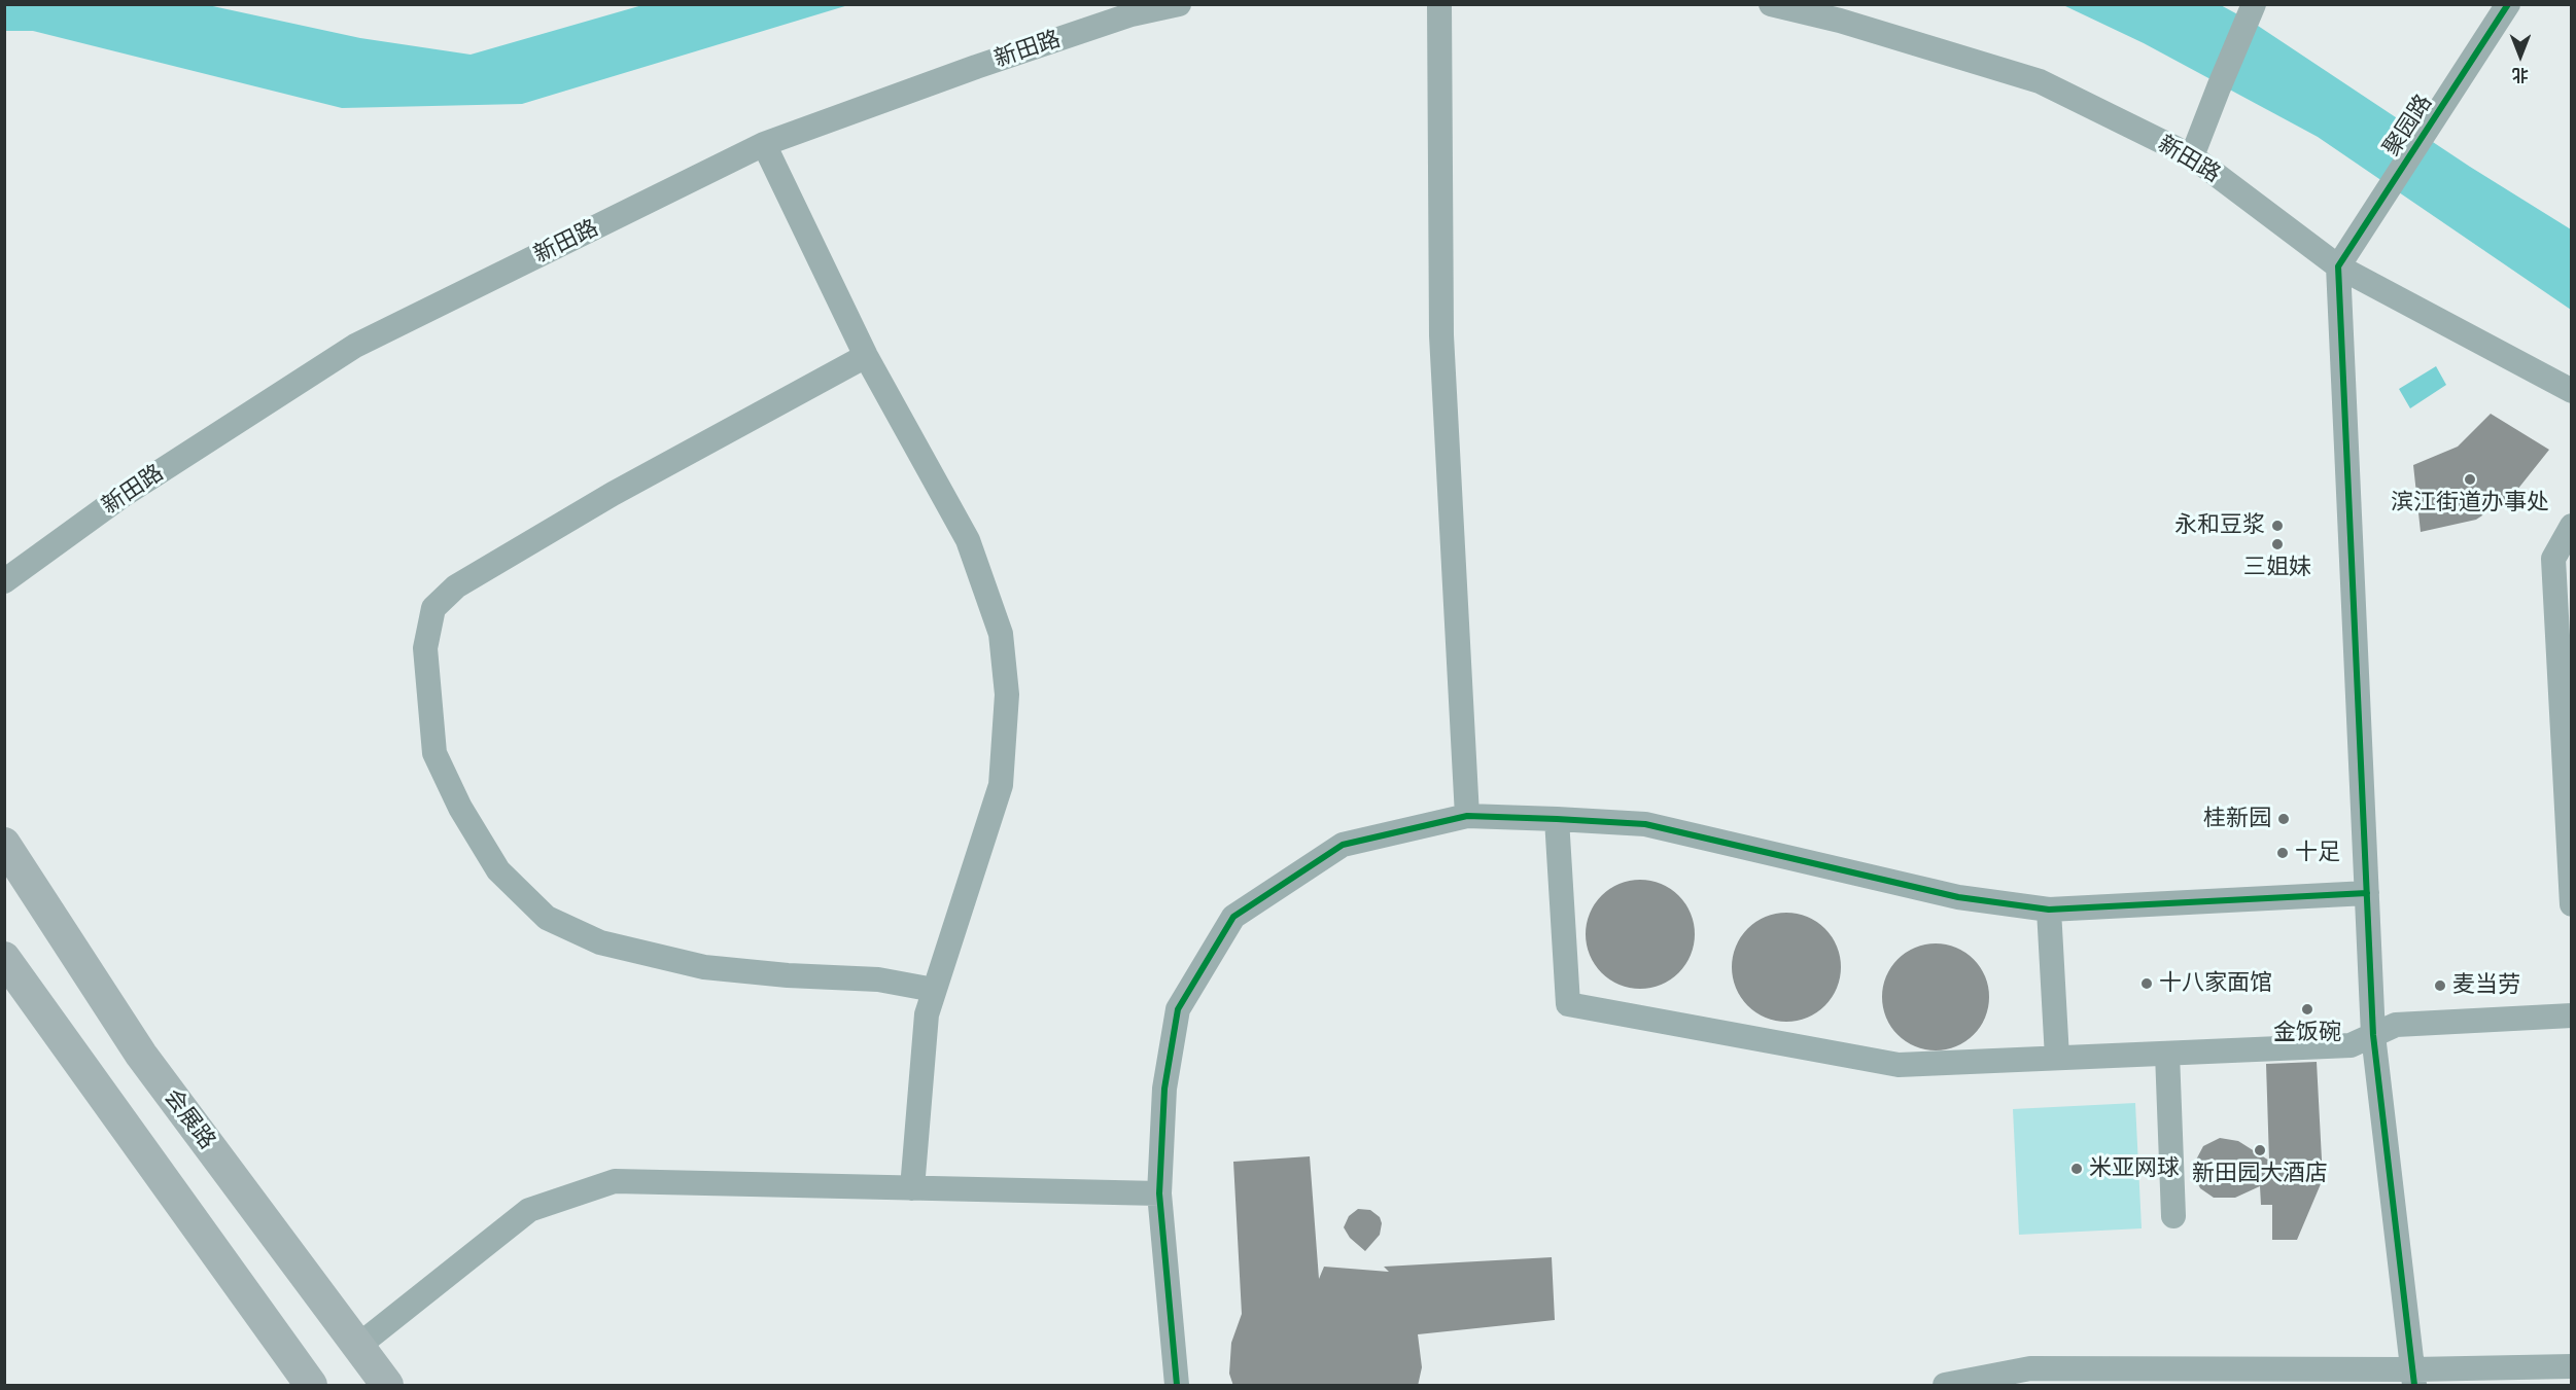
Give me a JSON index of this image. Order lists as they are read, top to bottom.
{
  "streets": {
    "main road": ["会展路"],
    "street": ["新田路", "聚园路"]
  },
  "crossings": [
    ["新田路", "聚园路"]
  ],
  "places": [
    "滨江街道办事处",
    "永和豆浆",
    "三姐妹",
    "桂新园",
    "十足",
    "十八家面馆",
    "麦当劳",
    "金饭碗",
    "新田园大酒店",
    "米亚网球"
  ],
  "north": "bottom"
}
